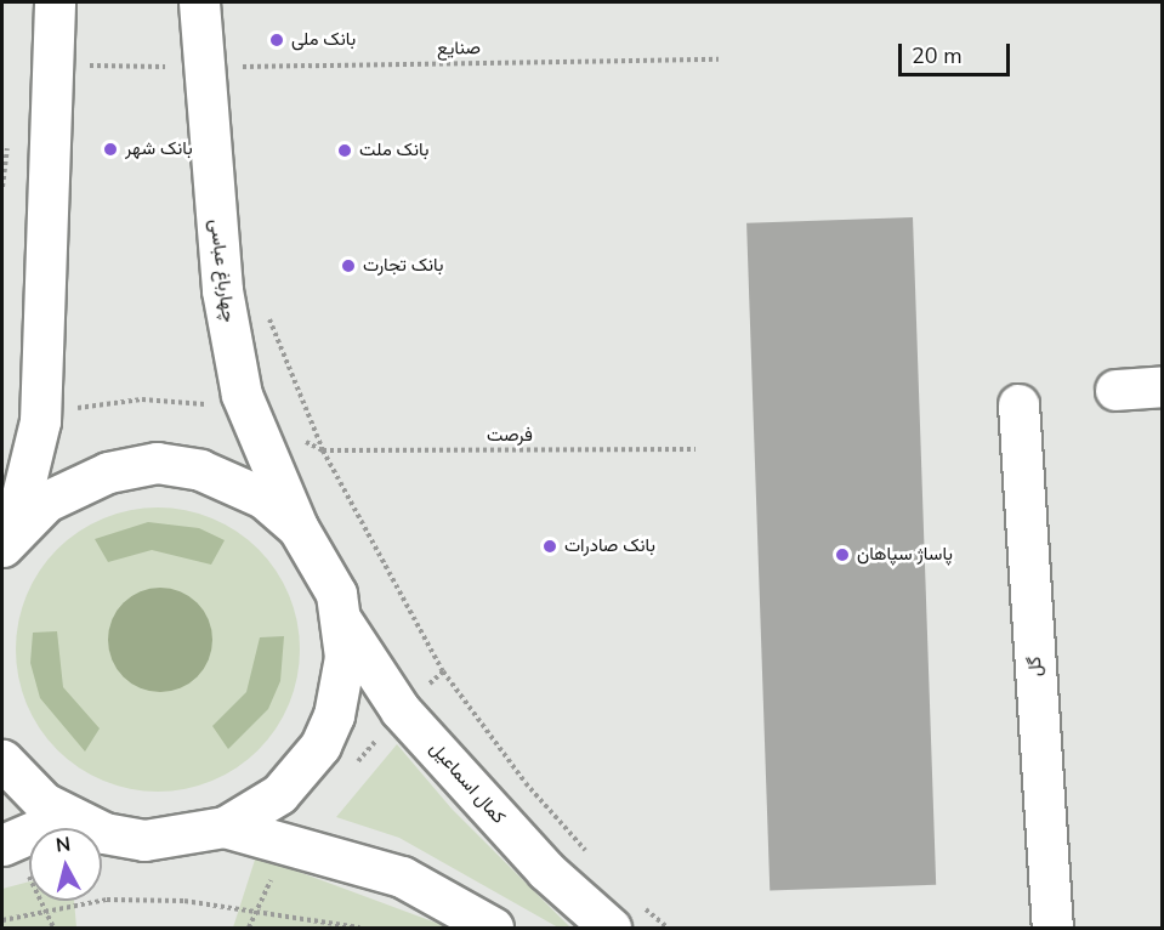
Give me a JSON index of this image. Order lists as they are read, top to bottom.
{
  "streets": {
    "main road": ["چهارباغ عباسی", "گل", "کمال اسماعیل"],
    "path": ["صنایع", "فرصت"]
  },
  "crossings": [
    ["صنایع", "چهارباغ عباسی"]
  ],
  "places": [
    "بانک ملی",
    "بانک شهر",
    "بانک ملت",
    "بانک تجارت",
    "بانک صادرات",
    "پاساژ سپاهان"
  ],
  "scale_bar": "20 m",
  "north": "top"
}
